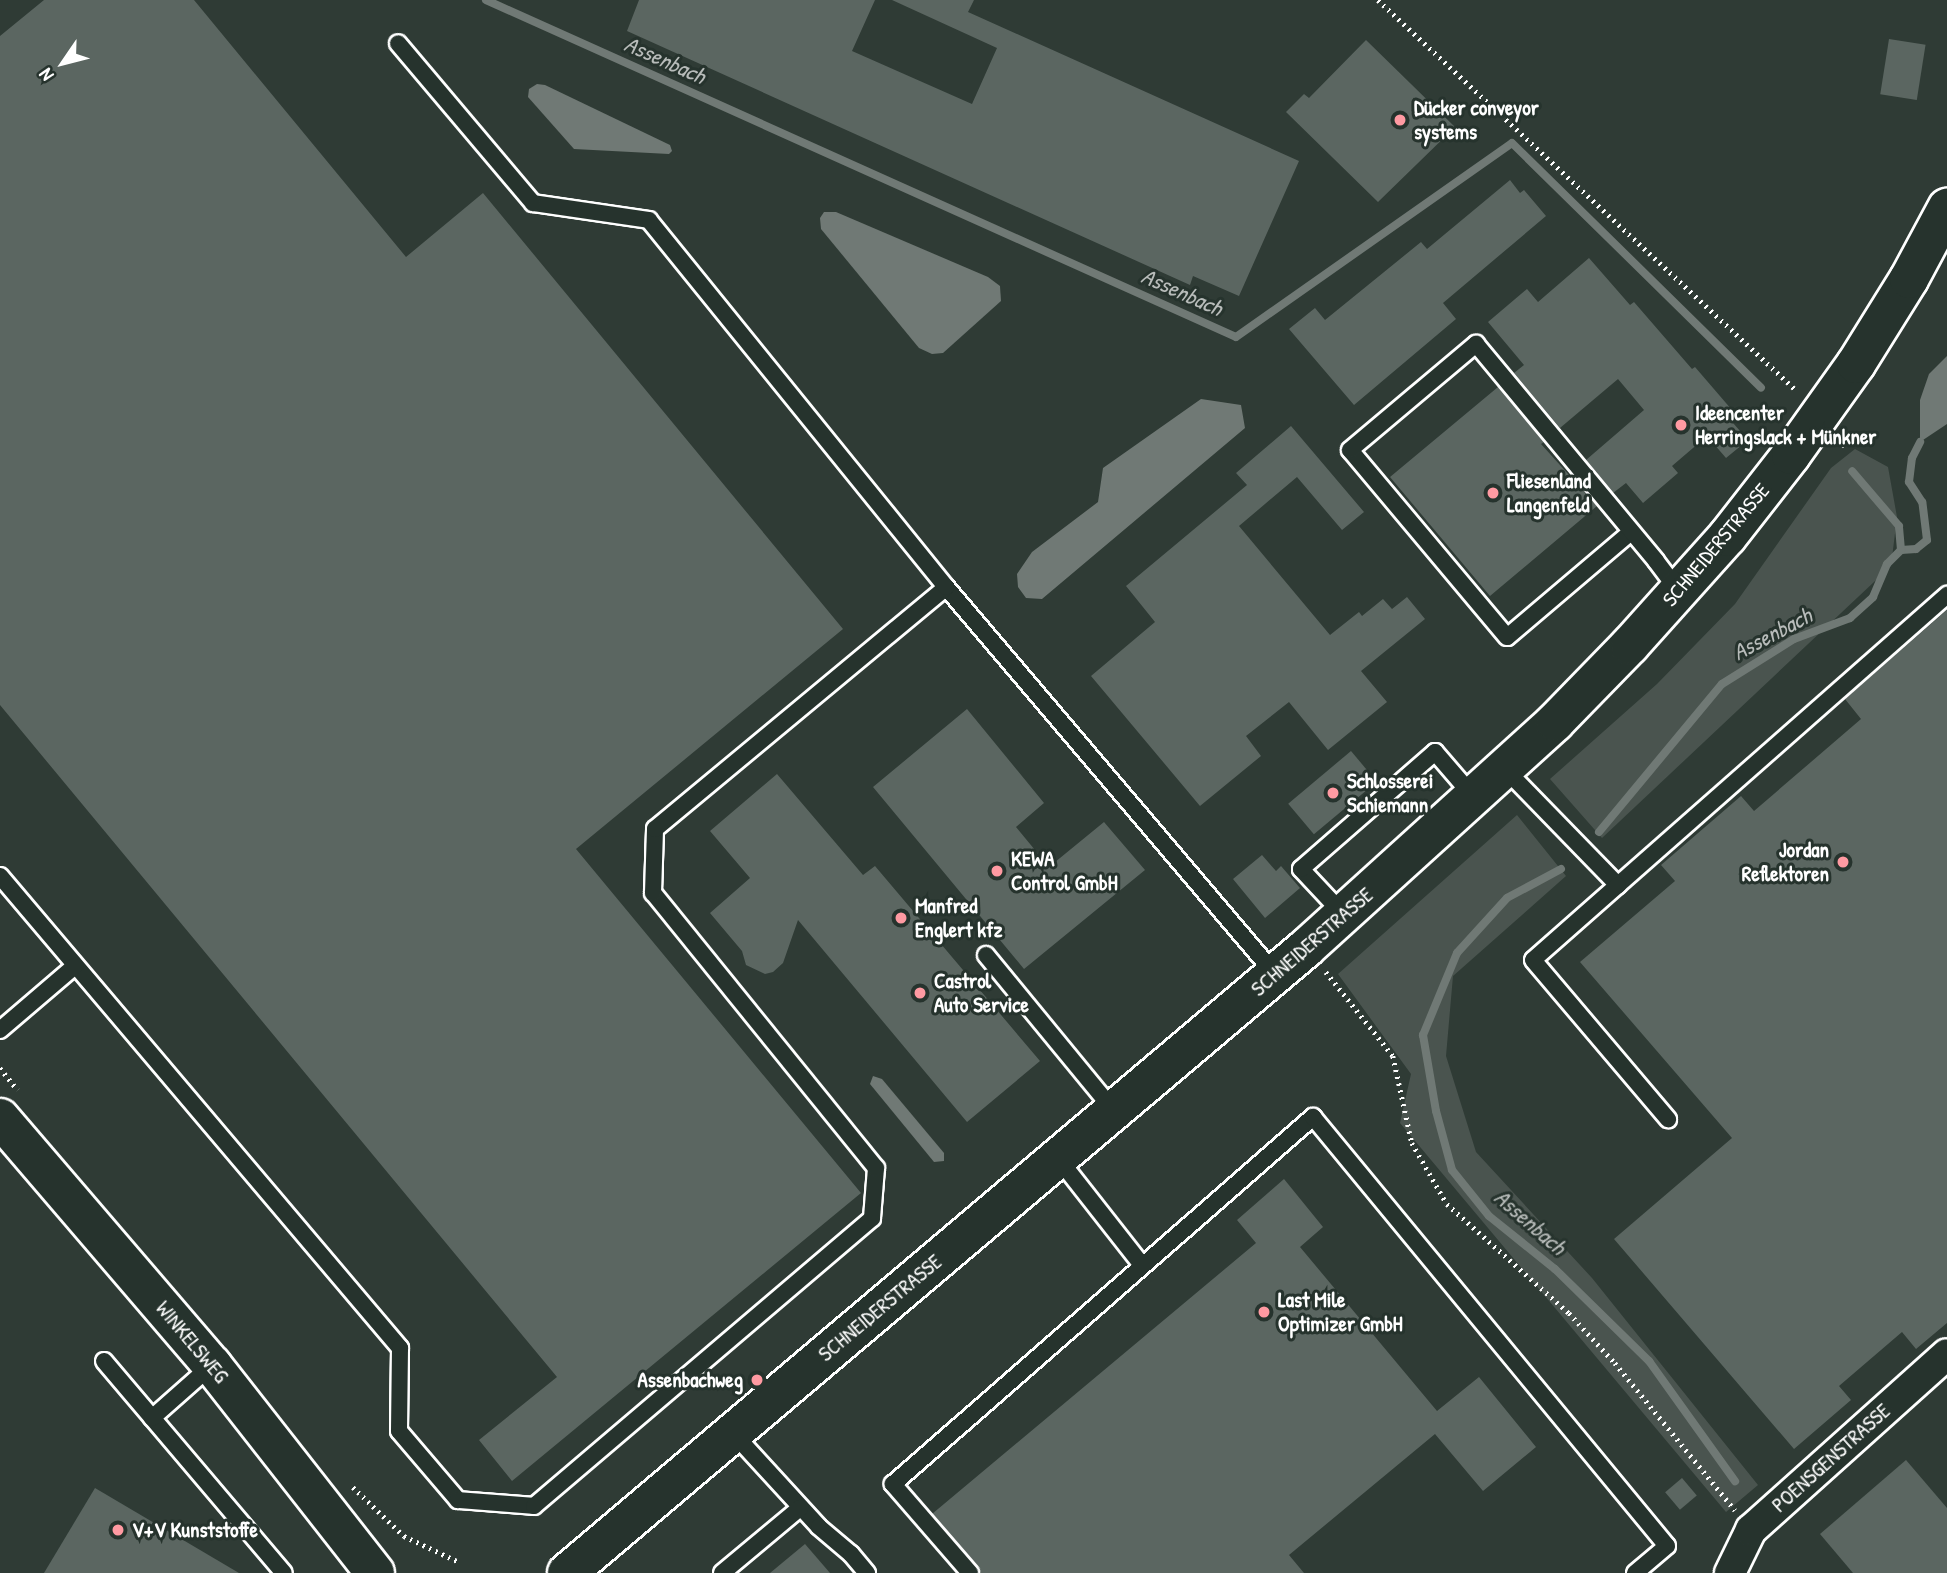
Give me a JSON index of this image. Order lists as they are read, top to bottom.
{
  "streets": {
    "main road": ["SCHNEIDERSTRASSE", "WINKELSWEG"],
    "street": ["POENSGENSTRASSE"]
  },
  "water": ["Assenbach"],
  "places": [
    "Dücker conveyor systems",
    "Ideencenter Herringslack + Münkner",
    "Fliesenland Langenfeld",
    "Schlosserei Schiemann",
    "Jordan Reflektoren",
    "KEWA Control GmbH",
    "Manfred Englert kfz",
    "Castrol Auto Service",
    "Last Mile Optimizer GmbH",
    "Assenbachweg",
    "V+V Kunststoffe"
  ],
  "north": "bottom left"
}
